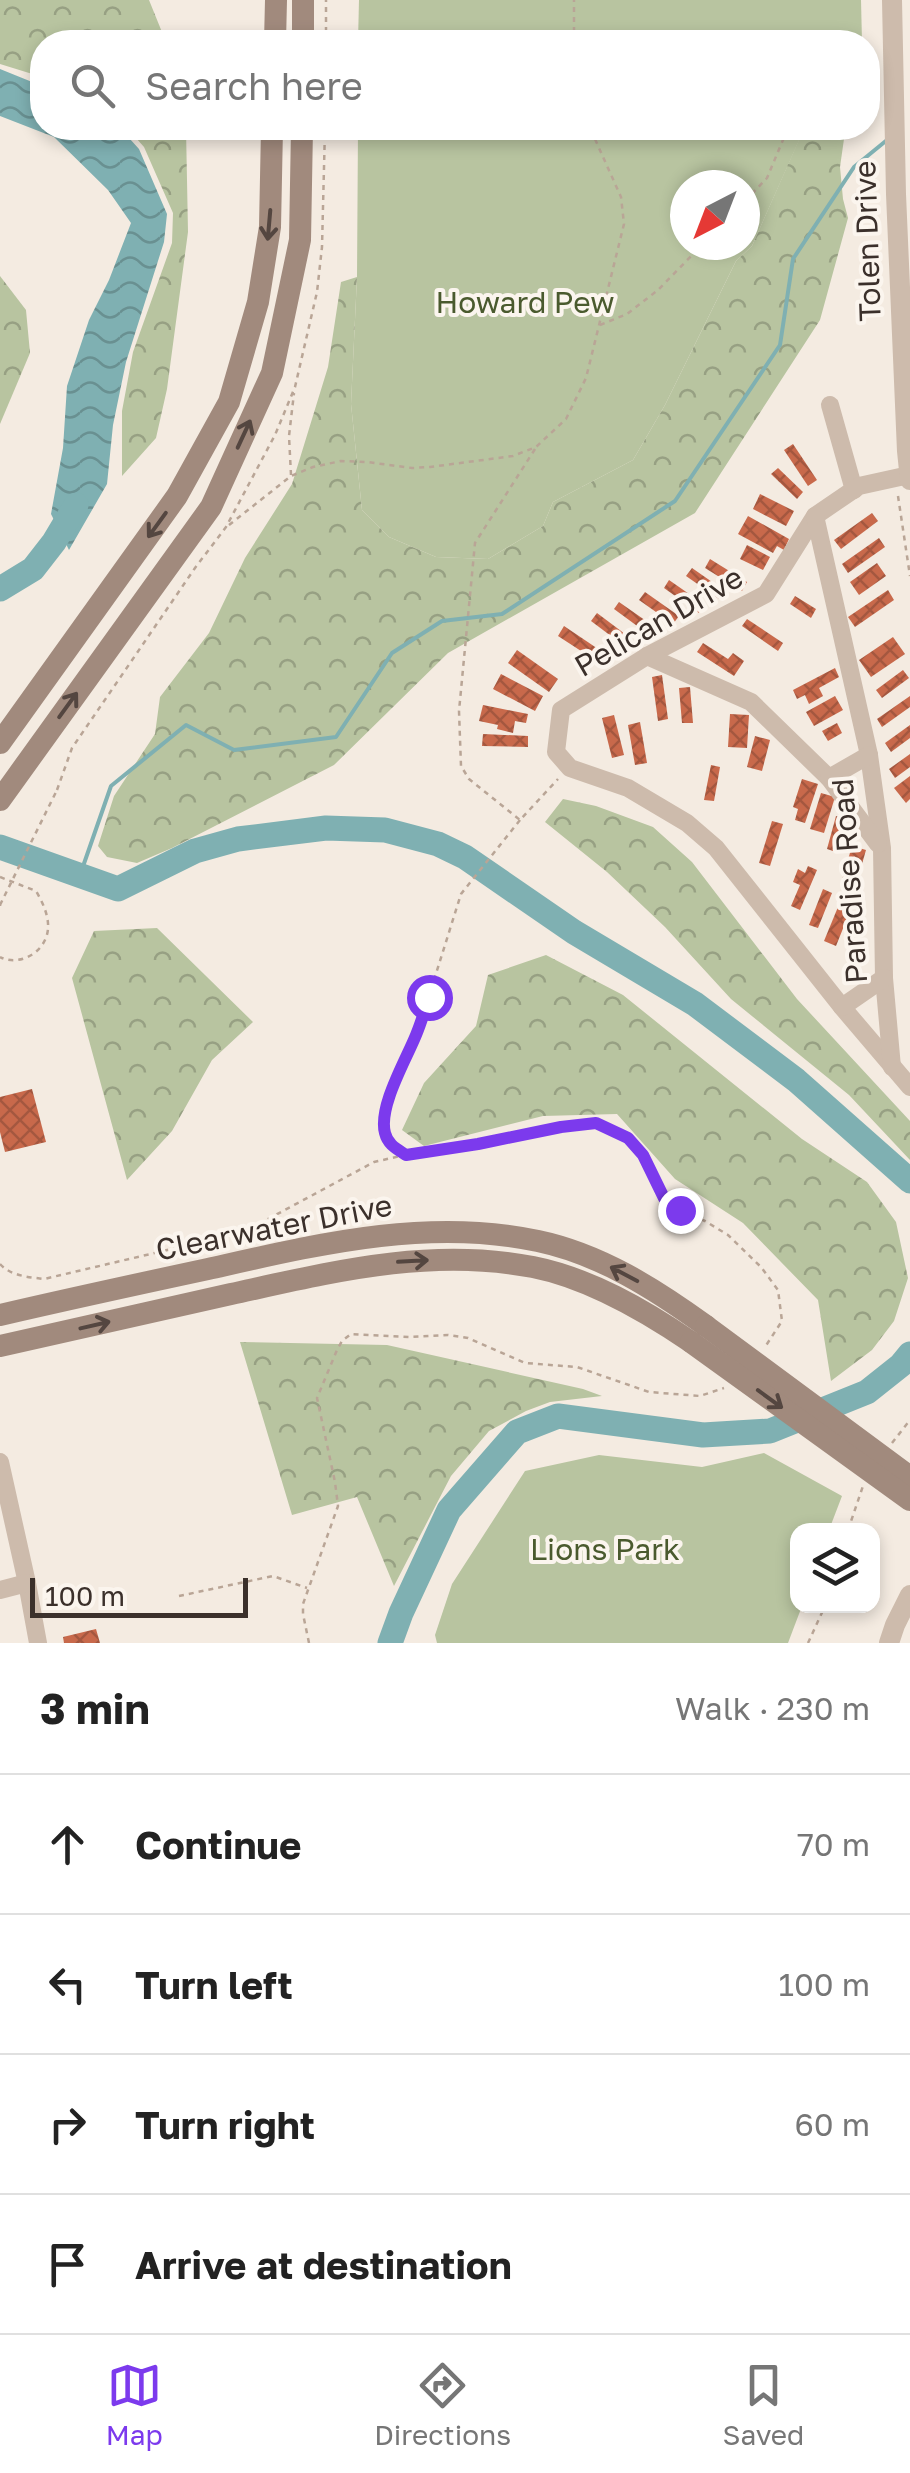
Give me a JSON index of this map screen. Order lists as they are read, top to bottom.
{
  "streets": {
    "main road": ["Clearwater Drive"],
    "street": ["Tolen Drive", "Pelican Drive", "Paradise Road"]
  },
  "crossings": [
    ["Tolen Drive", "Pelican Drive"],
    ["Pelican Drive", "Paradise Road"]
  ],
  "parks": ["Howard Pew", "Lions Park"],
  "scale_bar": "100 m",
  "north": "bottom left",
  "page": {
    "search": "Search here",
    "scale": "100 m",
    "heading": ["3 min", "Walk · 230 m"],
    "list": [
      ["Continue", "70 m"],
      ["Turn left", "100 m"],
      ["Turn right", "60 m"],
      "Arrive at destination"
    ],
    "nav": ["Map", "Directions", "Saved"]
  }
}
